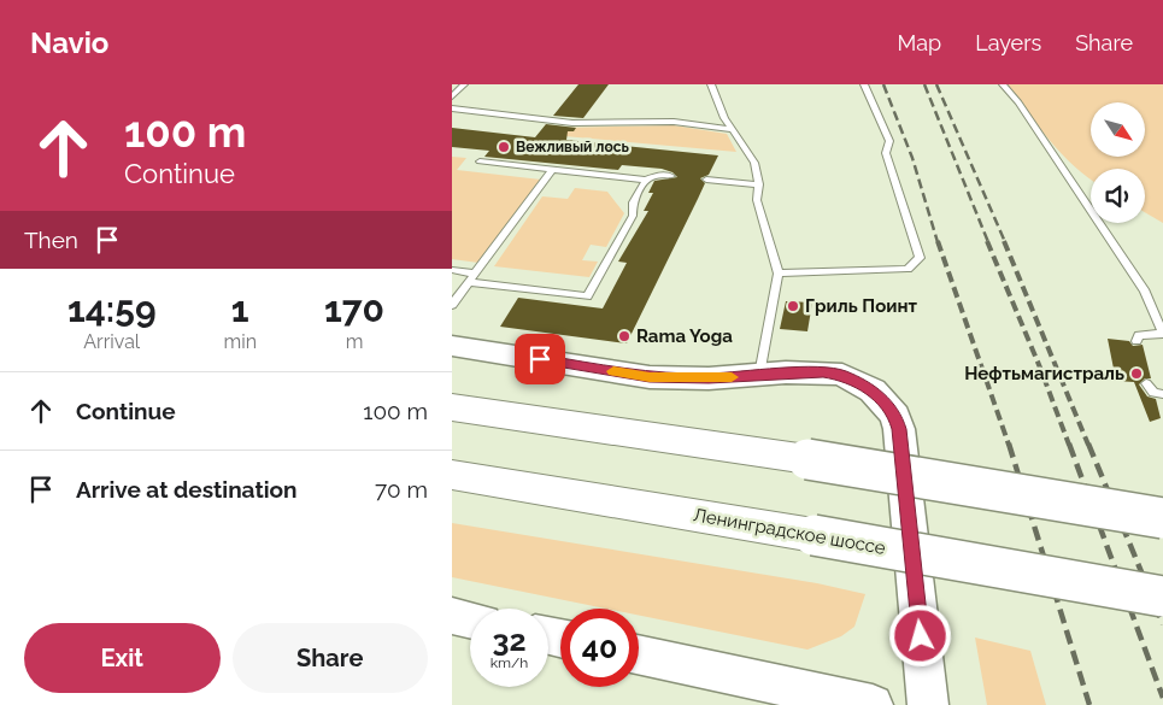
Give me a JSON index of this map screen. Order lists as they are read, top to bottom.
{
  "streets": {
    "main road": ["Ленинградское шоссе"]
  },
  "places": [
    "Вежливый лось",
    "Гриль Поинт",
    "Rama Yoga",
    "Нефтьмагистраль"
  ],
  "north": "bottom right",
  "page": {
    "header": "Navio",
    "nav": ["Map", "Layers", "Share"],
    "turn": ["100 m", "Continue"],
    "then": "Then",
    "eta": [
      "14:59",
      "Arrival",
      "1",
      "min",
      "170",
      "m"
    ],
    "list": [
      {
        "name": "Continue",
        "value": "100 m"
      },
      {
        "name": "Arrive at destination",
        "value": "70 m"
      }
    ],
    "speed": "32 km/h",
    "limit": "40",
    "buttons": ["Exit", "Share"]
  }
}
